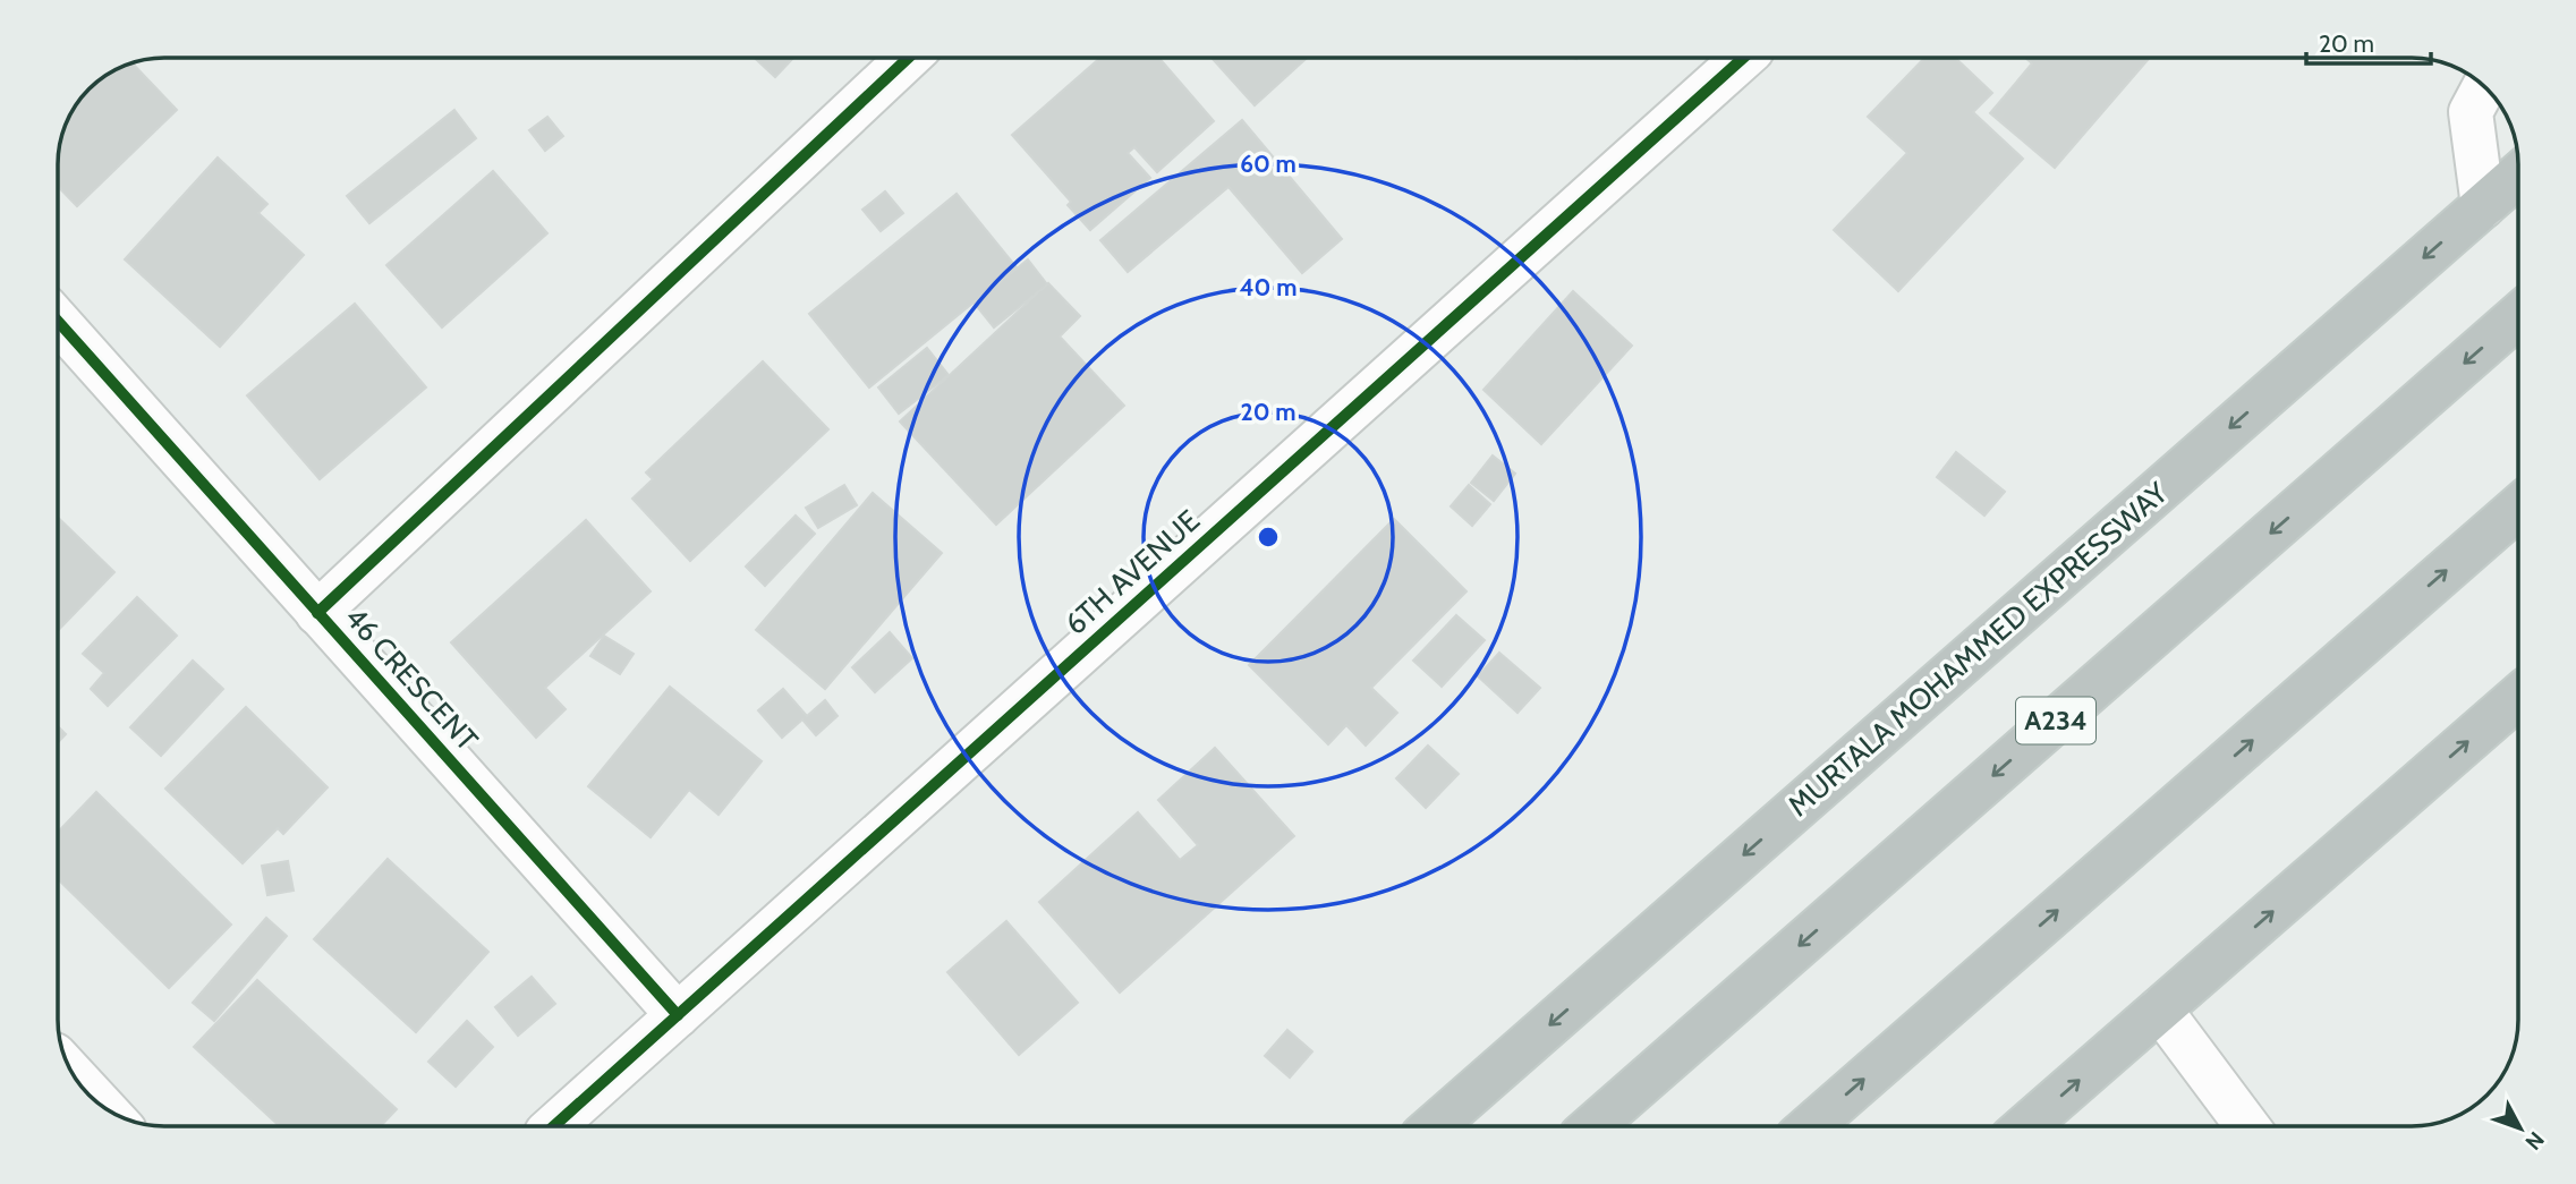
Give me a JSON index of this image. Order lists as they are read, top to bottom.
{
  "streets": {
    "highway": ["MURTALA MOHAMMED EXPRESSWAY", "A234"],
    "street": ["6TH AVENUE", "46 CRESCENT"]
  },
  "crossings": [
    ["6TH AVENUE", "46 CRESCENT"]
  ],
  "scale_bar": "20 m",
  "north": "bottom right",
  "rings": ["60 m", "40 m", "20 m"]
}
